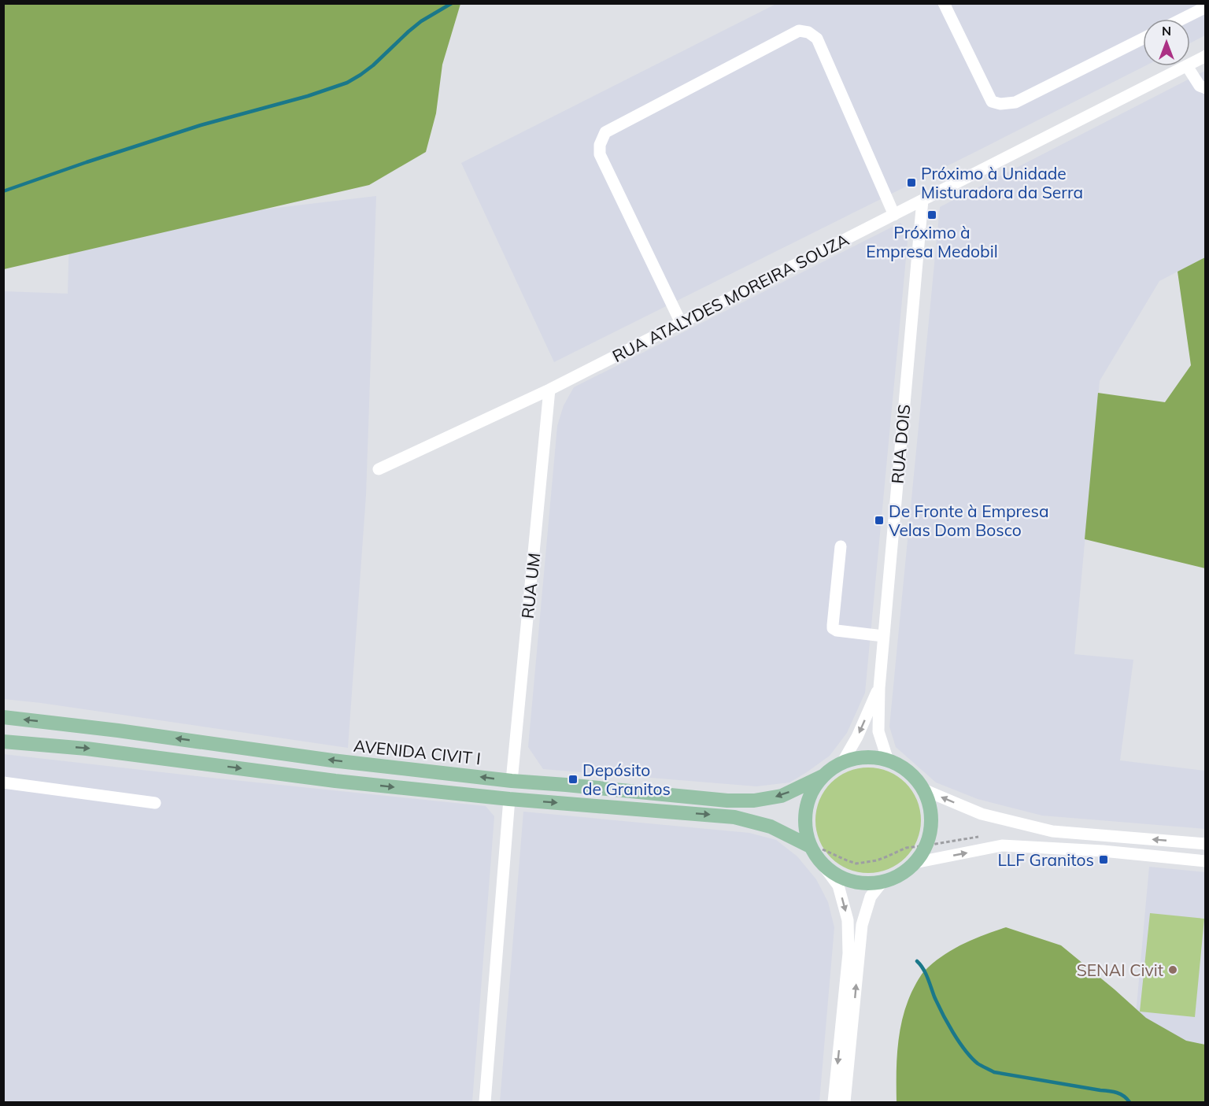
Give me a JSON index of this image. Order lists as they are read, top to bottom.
{
  "streets": {
    "main road": ["AVENIDA CIVIT I"],
    "street": ["RUA ATALYDES MOREIRA SOUZA", "RUA DOIS", "RUA UM"]
  },
  "crossings": [
    ["RUA ATALYDES MOREIRA SOUZA", "RUA DOIS"],
    ["RUA ATALYDES MOREIRA SOUZA", "RUA UM"],
    ["RUA DOIS", "AVENIDA CIVIT I"],
    ["RUA UM", "AVENIDA CIVIT I"]
  ],
  "places": {
    "transit": [
      "Próximo à Unidade Misturadora da Serra",
      "Próximo à Empresa Medobil",
      "De Fronte à Empresa Velas Dom Bosco",
      "Depósito de Granitos",
      "LLF Granitos"
    ],
    "other": ["SENAI Civit"]
  },
  "north": "top"
}
